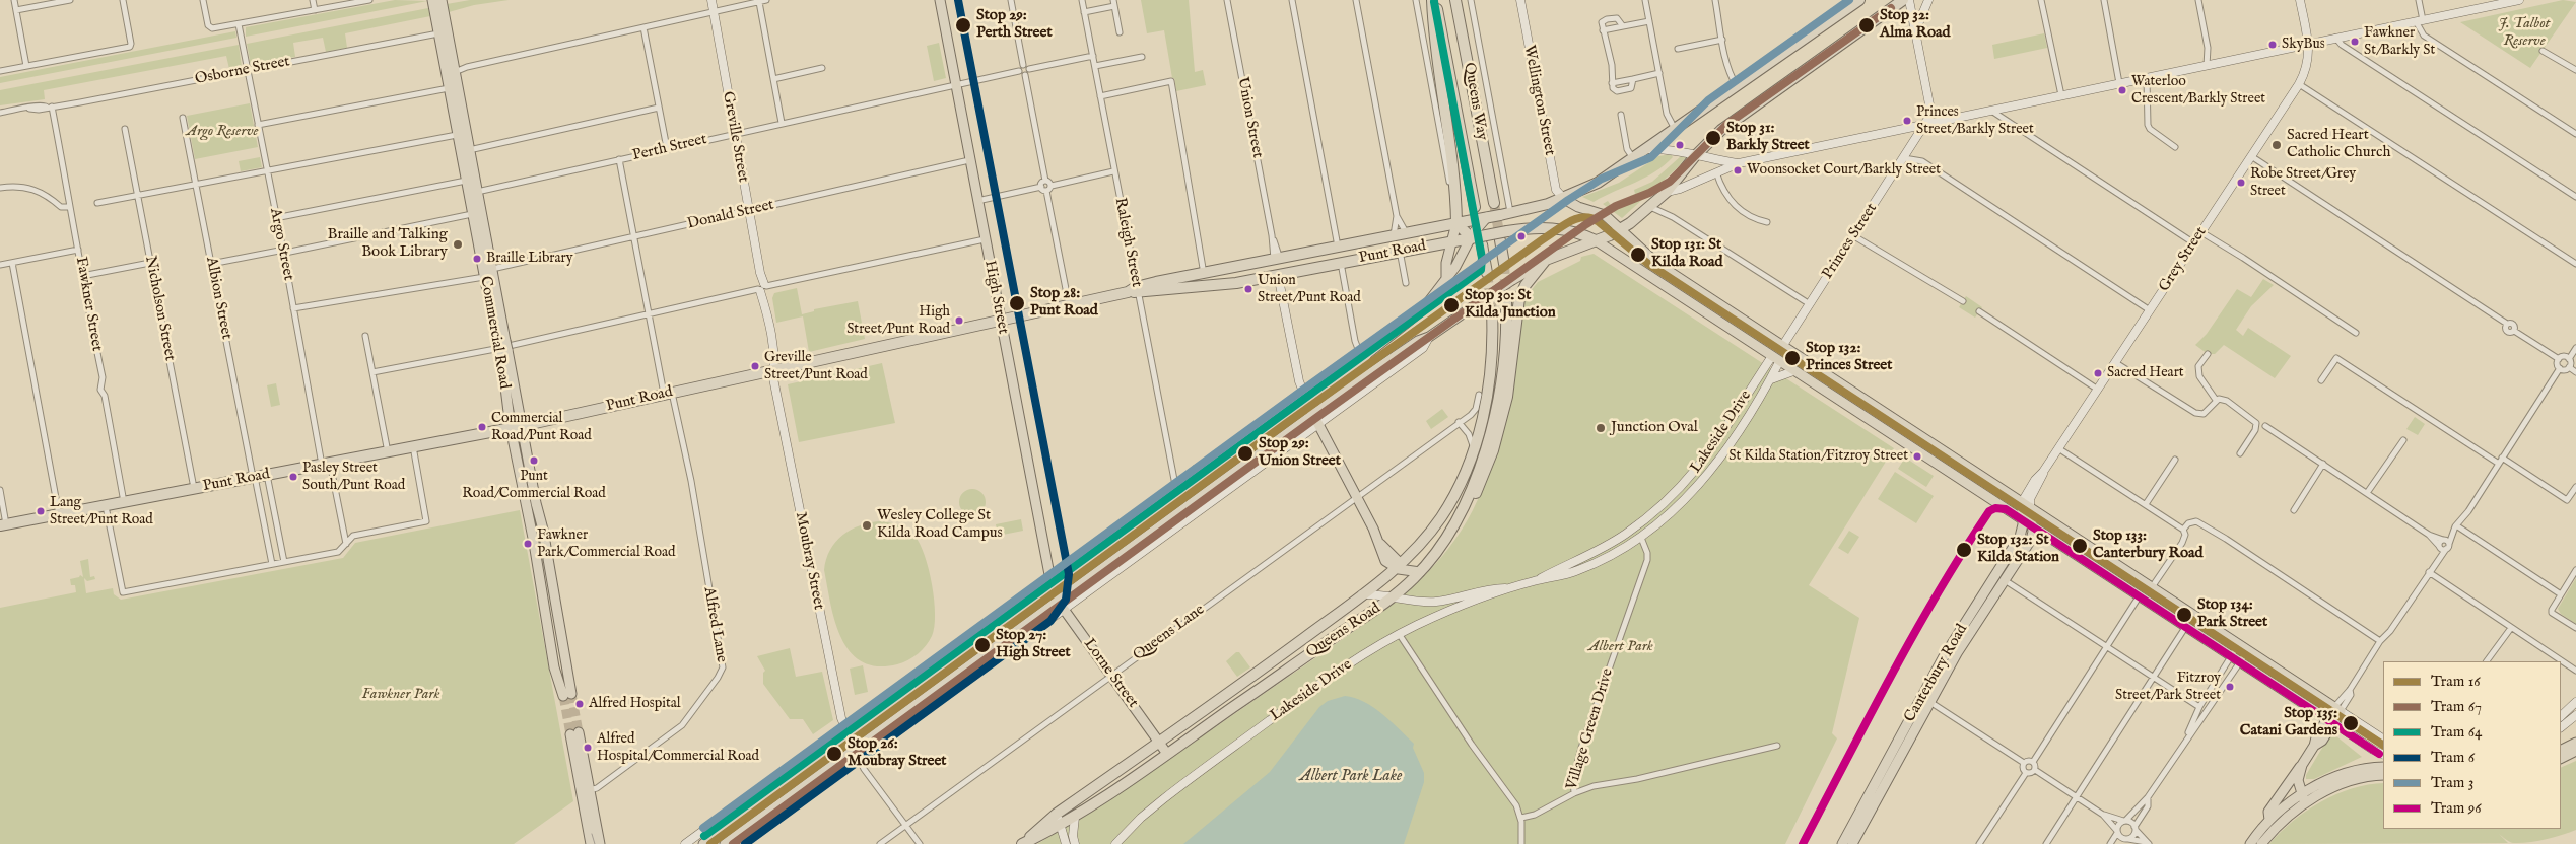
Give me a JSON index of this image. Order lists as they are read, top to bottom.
{
  "streets": {
    "highway": [
      "Queens Way",
      "Union Street",
      "Punt Road",
      "Queens Road"
    ],
    "main road": [
      "High Street",
      "Commercial Road",
      "Lakeside Drive",
      "Lorne Street",
      "Canterbury Road"
    ],
    "street": [
      "Osborne Street",
      "Wellington Street",
      "Greville Street",
      "Perth Street",
      "Donald Street",
      "Princes Street",
      "Raleigh Street",
      "Argo Street",
      "Grey Street",
      "Albion Street",
      "Fawkner Street",
      "Nicholson Street",
      "Moubray Street",
      "Alfred Lane",
      "Queens Lane",
      "Village Green Drive"
    ]
  },
  "crossings": [
    ["Osborne Street", "Argo Street"],
    ["Osborne Street", "Fawkner Street"],
    ["Osborne Street", "Commercial Road"],
    ["Wellington Street", "Punt Road"],
    ["Union Street", "Punt Road"],
    ["Union Street", "Queens Road"],
    ["Union Street", "Queens Lane"],
    ["Greville Street", "Perth Street"],
    ["Greville Street", "Donald Street"],
    ["Greville Street", "Punt Road"],
    ["Greville Street", "Moubray Street"],
    ["Perth Street", "High Street"],
    ["Perth Street", "Commercial Road"],
    ["Perth Street", "Alfred Lane"],
    ["Donald Street", "High Street"],
    ["Donald Street", "Commercial Road"],
    ["Donald Street", "Alfred Lane"],
    ["Princes Street", "Lakeside Drive"],
    ["Raleigh Street", "Punt Road"],
    ["Argo Street", "Punt Road"],
    ["Punt Road", "High Street"],
    ["Punt Road", "Albion Street"],
    ["Punt Road", "Fawkner Street"],
    ["Punt Road", "Nicholson Street"],
    ["Punt Road", "Commercial Road"],
    ["Punt Road", "Moubray Street"],
    ["Punt Road", "Alfred Lane"],
    ["Grey Street", "Canterbury Road"],
    ["High Street", "Lorne Street"],
    ["Lakeside Drive", "Village Green Drive"],
    ["Queens Road", "Lorne Street"],
    ["Queens Lane", "Lorne Street"]
  ],
  "water": ["Albert Park Lake"],
  "parks": [
    "J. Talbot Reserve",
    "Argo Reserve",
    "Albert Park",
    "Fawkner Park"
  ],
  "places": [
    "Stop 29: Perth Street",
    "Stop 32: Alma Road",
    "Fawkner St/Barkly St",
    "SkyBus",
    "Waterloo Crescent/Barkly Street",
    "Princes Street/Barkly Street",
    "Stop 31: Barkly Street",
    "Sacred Heart Catholic Church",
    "Woonsocket Court/Barkly Street",
    "Robe Street/Grey Street",
    "Braille and Talking Book Library",
    "Stop 131: St Kilda Road",
    "Braille Library",
    "Union Street/Punt Road",
    "Stop 28: Punt Road",
    "Stop 30: St Kilda Junction",
    "High Street/Punt Road",
    "Stop 132: Princes Street",
    "Greville Street/Punt Road",
    "Sacred Heart",
    "Commercial Road/Punt Road",
    "Junction Oval",
    "Stop 29: Union Street",
    "St Kilda Station/Fitzroy Street",
    "Punt Road/Commercial Road",
    "Pasley Street South/Punt Road",
    "Lang Street/Punt Road",
    "Wesley College St Kilda Road Campus",
    "Fawkner Park/Commercial Road",
    "Stop 133: Canterbury Road",
    "Stop 132: St Kilda Station",
    "Stop 134: Park Street",
    "Stop 27: High Street",
    "Fitzroy Street/Park Street",
    "Alfred Hospital",
    "Stop 135: Catani Gardens",
    "Alfred Hospital/Commercial Road",
    "Stop 26: Moubray Street"
  ],
  "lines": [
    "tram line 6",
    "tram line 3",
    "tram line 64",
    "tram line 67",
    "tram line 16",
    "tram line 96"
  ],
  "legend": [
    "Tram 16",
    "Tram 67",
    "Tram 64",
    "Tram 6",
    "Tram 3",
    "Tram 96"
  ]
}
